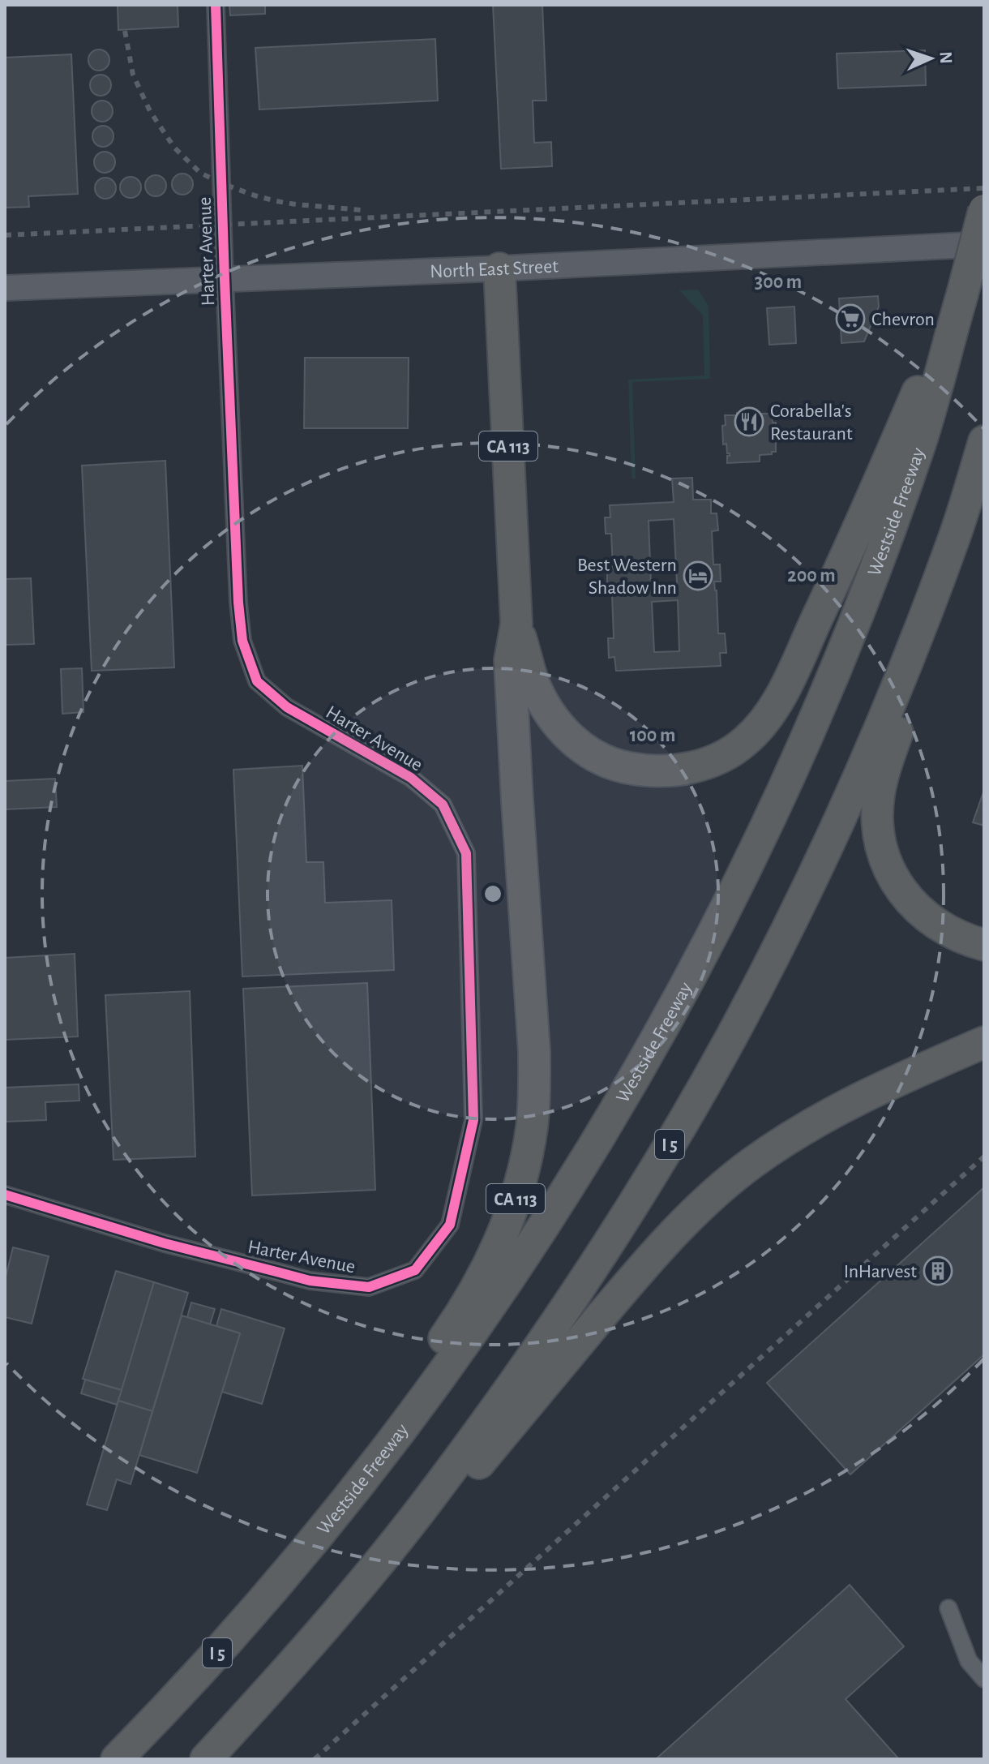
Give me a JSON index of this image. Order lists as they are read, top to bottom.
{
  "streets": {
    "highway": ["CA 113", "Westside Freeway", "I 5"],
    "main road": ["North East Street"],
    "street": ["Harter Avenue"]
  },
  "crossings": [
    ["Harter Avenue", "North East Street"],
    ["North East Street", "CA 113"],
    ["CA 113", "Westside Freeway"]
  ],
  "places": {
    "supermarket": ["Chevron"],
    "restaurant": ["Corabella's Restaurant"],
    "hotel": ["Best Western Shadow Inn"],
    "building": ["InHarvest"]
  },
  "north": "right",
  "rings": ["300 m", "200 m", "100 m"]
}
